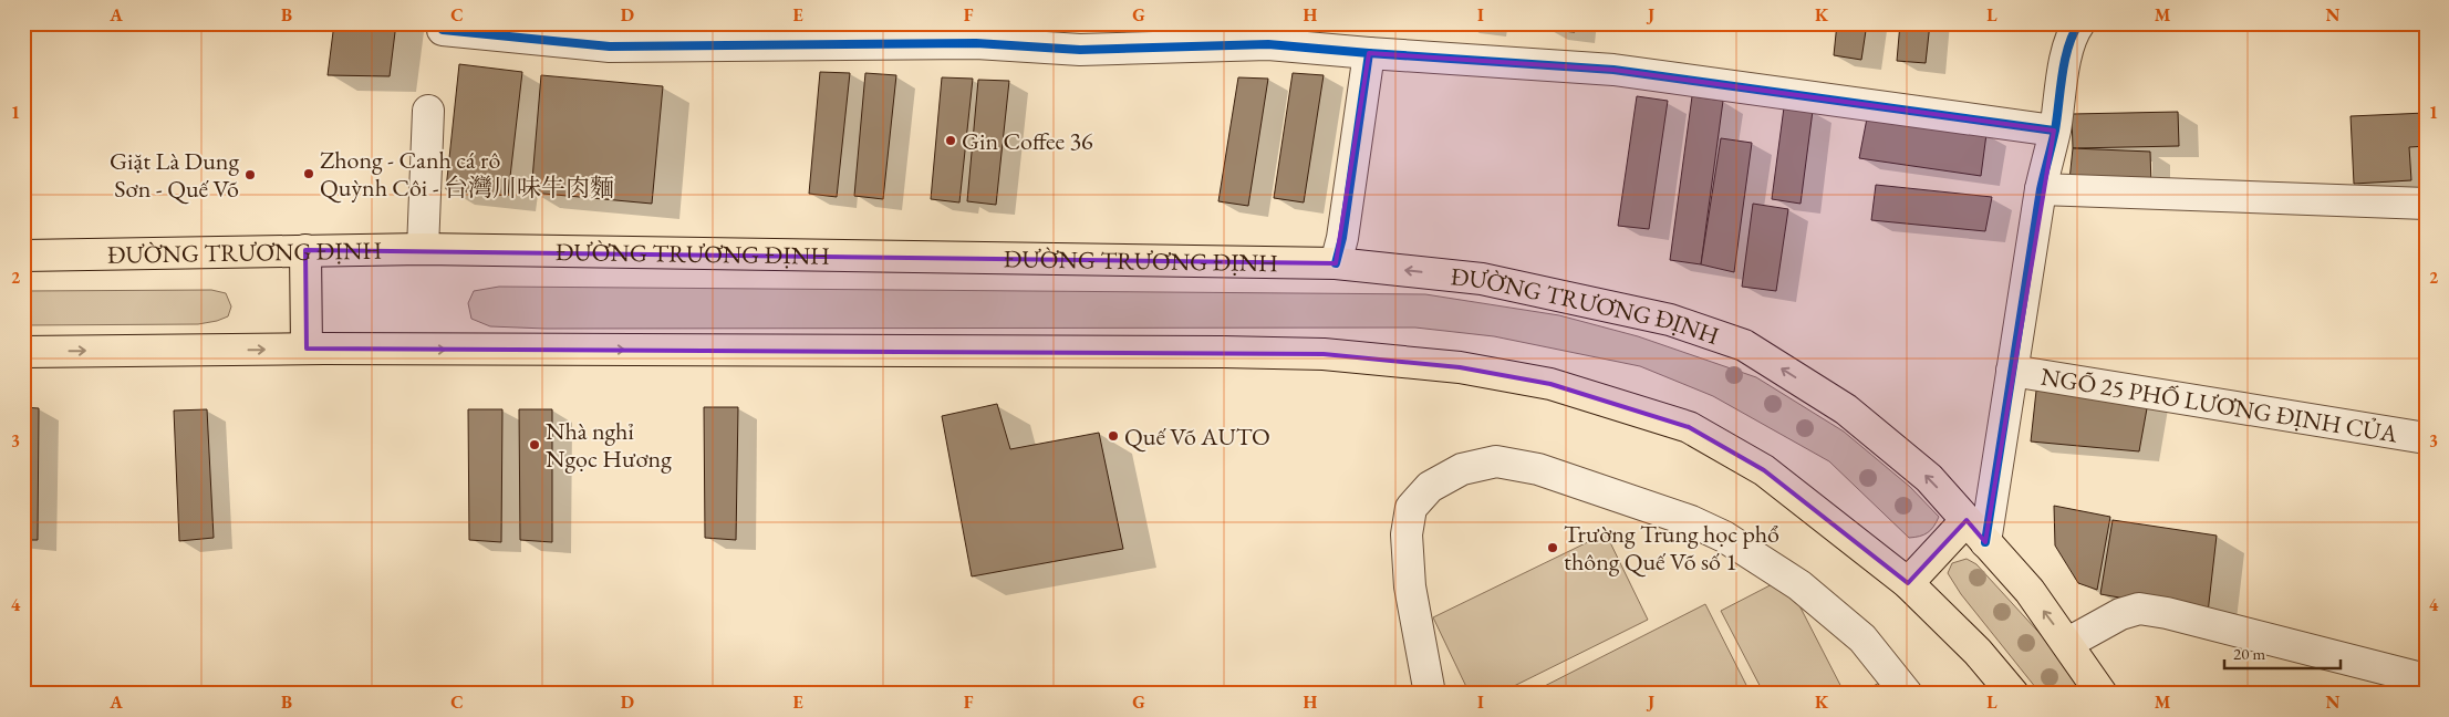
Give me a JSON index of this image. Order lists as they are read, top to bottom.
{
  "streets": {
    "main road": ["ĐƯỜNG TRƯƠNG ĐỊNH"],
    "street": ["NGÕ 25 PHỐ LƯƠNG ĐỊNH CỦA"]
  },
  "places": [
    "Gin Coffee 36",
    "Zhong - Canh cá rô Quỳnh Côi - 台灣川味牛肉麵",
    "Giặt Là Dung Sơn - Quế Võ",
    "Quế Võ AUTO",
    "Nhà nghỉ Ngọc Hương",
    "Trường Trung học phổ thông Quế Võ số 1"
  ],
  "scale_bar": "20 m",
  "grid": {
    "columns": [
      "A",
      "B",
      "C",
      "D",
      "E",
      "F",
      "G",
      "H",
      "I",
      "J",
      "K",
      "L",
      "M",
      "N"
    ],
    "rows": [
      "1",
      "2",
      "3",
      "4"
    ]
  }
}
